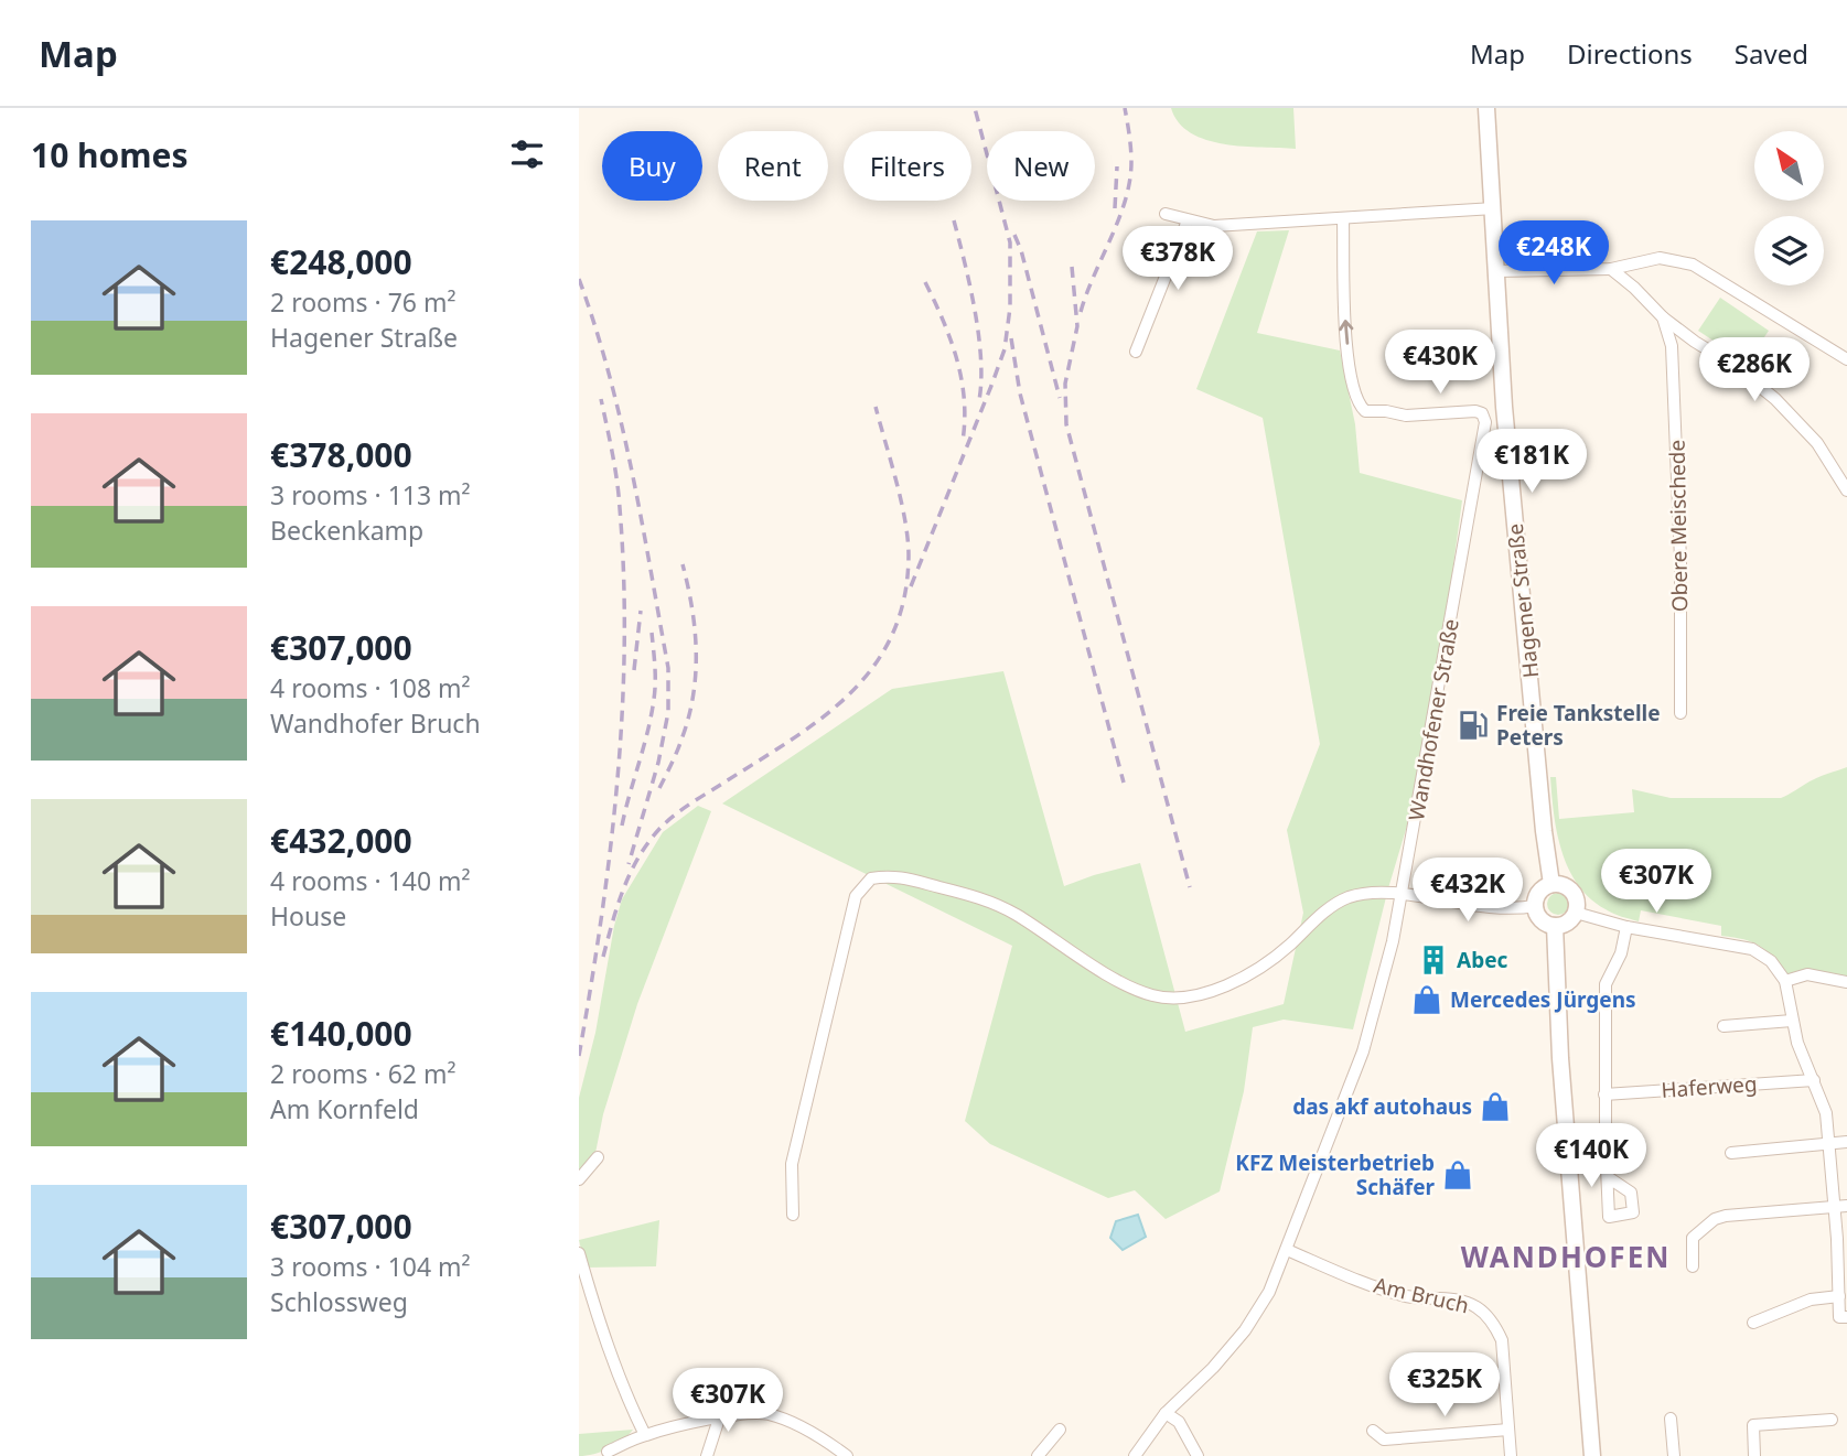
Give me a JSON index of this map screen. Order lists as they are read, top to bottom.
{
  "streets": {
    "main road": ["Hagener Straße"],
    "street": [
      "Obere Meischede",
      "Wandhofener Straße",
      "Haferweg",
      "Am Bruch"
    ]
  },
  "crossings": [
    ["Wandhofener Straße", "Am Bruch"]
  ],
  "one_way": ["Wandhofener Straße"],
  "districts": ["WANDHOFEN"],
  "places": {
    "fuel station": ["Freie Tankstelle Peters"],
    "building": ["Abec"],
    "shop": ["Mercedes Jürgens", "das akf autohaus", "KFZ Meisterbetrieb Schäfer"]
  },
  "north": "top left",
  "page": {
    "header": "Map",
    "nav": ["Map", "Directions", "Saved"],
    "heading": "10 homes",
    "chip": [
      "Buy",
      "Rent",
      "Filters",
      "New"
    ],
    "list": [
      {
        "name": "€248,000",
        "note": "2 rooms · 76 m² · Hagener Straße"
      },
      {
        "name": "€378,000",
        "note": "3 rooms · 113 m² · Beckenkamp"
      },
      {
        "name": "€307,000",
        "note": "4 rooms · 108 m² · Wandhofer Bruch"
      },
      {
        "name": "€432,000",
        "note": "4 rooms · 140 m² · House"
      },
      {
        "name": "€140,000",
        "note": "2 rooms · 62 m² · Am Kornfeld"
      },
      {
        "name": "€307,000",
        "note": "3 rooms · 104 m² · Schlossweg"
      }
    ],
    "price": [
      "€248K",
      "€378K",
      "€430K",
      "€286K",
      "€181K",
      "€307K",
      "€432K",
      "€140K",
      "€325K",
      "€307K"
    ]
  }
}
